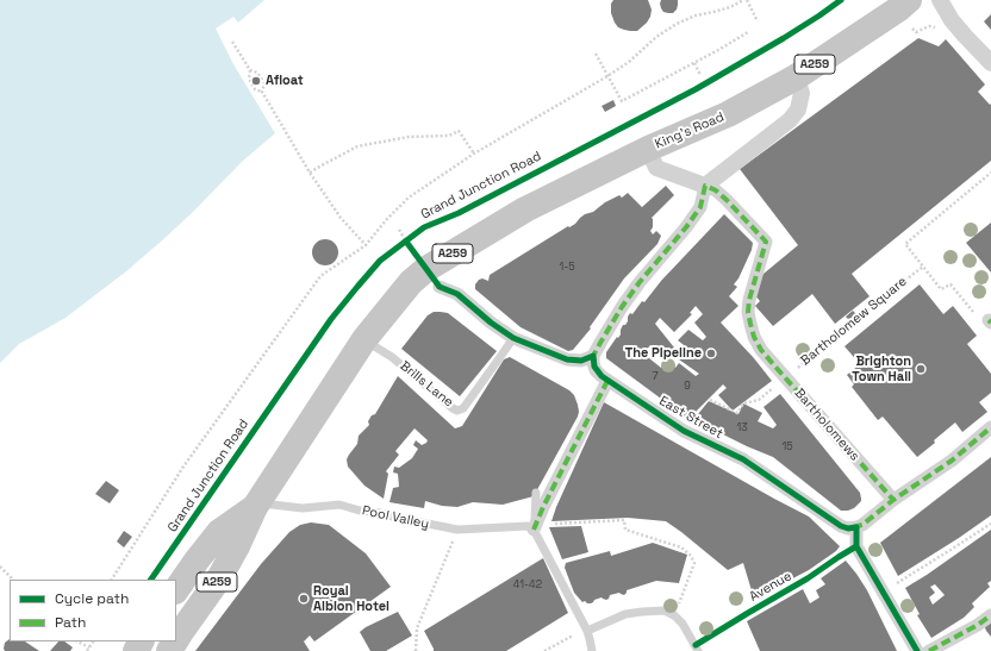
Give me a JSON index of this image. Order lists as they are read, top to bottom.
{
  "streets": {
    "main road": ["A259", "King's Road"],
    "street": ["East Street", "Bartholomews"],
    "lane": ["Brills Lane", "Pool Valley"],
    "path": ["Bartholomew Square"],
    "cycle path": ["Grand Junction Road", "Avenue"]
  },
  "crossings": [
    ["A259", "King's Road"],
    ["A259", "Brills Lane"],
    ["A259", "Pool Valley"],
    ["King's Road", "Bartholomews"],
    ["Bartholomew Square", "Bartholomews"]
  ],
  "places": [
    "Afloat",
    "The Pipeline",
    "Brighton Town Hall",
    "Royal Albion Hotel"
  ],
  "house_numbers": [
    "1-5",
    "7",
    "9",
    "13",
    "15",
    "41-42"
  ],
  "legend": ["Cycle path", "Path"]
}
